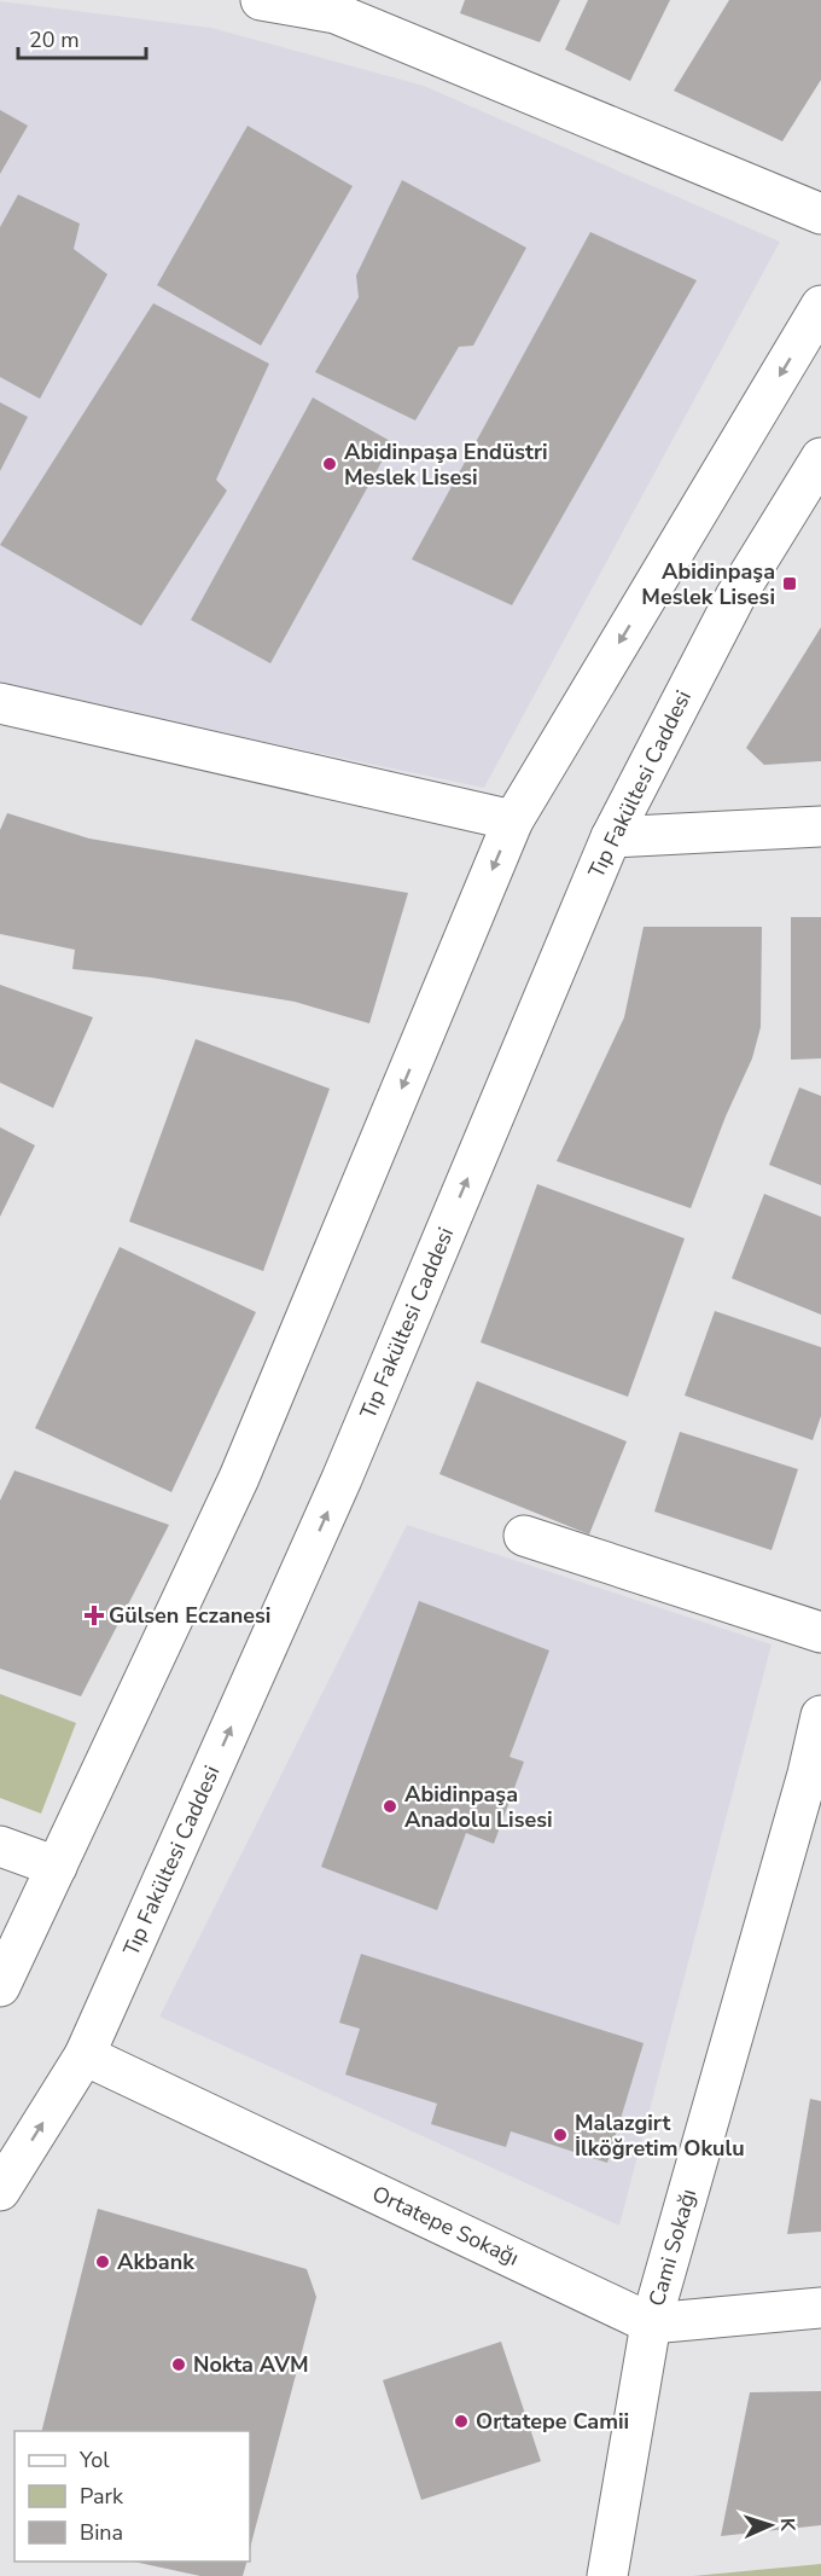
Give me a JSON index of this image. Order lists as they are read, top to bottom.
{
  "streets": {
    "main road": ["Tıp Fakültesi Caddesi", "Ortatepe Sokağı", "Cami Sokağı"]
  },
  "crossings": [
    ["Tıp Fakültesi Caddesi", "Ortatepe Sokağı"],
    ["Ortatepe Sokağı", "Cami Sokağı"]
  ],
  "places": {
    "other": [
      "Abidinpaşa Endüstri Meslek Lisesi",
      "Abidinpaşa Anadolu Lisesi",
      "Malazgirt İlköğretim Okulu",
      "Akbank",
      "Nokta AVM",
      "Ortatepe Camii"
    ],
    "transit": ["Abidinpaşa Meslek Lisesi"],
    "health": ["Gülsen Eczanesi"]
  },
  "legend": ["Yol", "Park", "Bina"],
  "scale_bar": "20 m",
  "north": "right"
}
